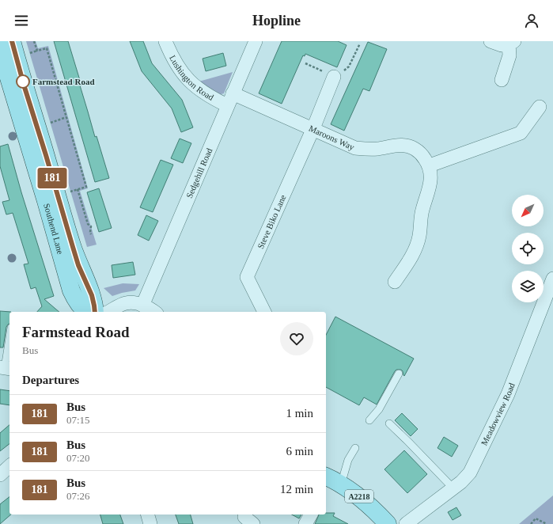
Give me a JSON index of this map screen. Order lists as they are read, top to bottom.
{
  "streets": {
    "main road": ["Southend Lane", "A2218"],
    "street": [
      "Lushington Road",
      "Maroons Way",
      "Sedgehill Road",
      "Steve Biko Lane",
      "Meadowview Road"
    ]
  },
  "crossings": [
    ["Lushington Road", "Maroons Way"],
    ["Lushington Road", "Sedgehill Road"],
    ["Maroons Way", "Sedgehill Road"],
    ["Maroons Way", "Steve Biko Lane"]
  ],
  "places": ["Farmstead Road"],
  "lines": ["bus line 181"],
  "north": "bottom left",
  "page": {
    "header": "Hopline",
    "on_map": "181",
    "heading": [
      ["Farmstead Road", "Bus"],
      "Departures"
    ],
    "list": [
      {
        "mark": "181",
        "name": "Bus",
        "note": "07:15",
        "value": "1 min"
      },
      {
        "mark": "181",
        "name": "Bus",
        "note": "07:20",
        "value": "6 min"
      },
      {
        "mark": "181",
        "name": "Bus",
        "note": "07:26",
        "value": "12 min"
      }
    ]
  }
}
